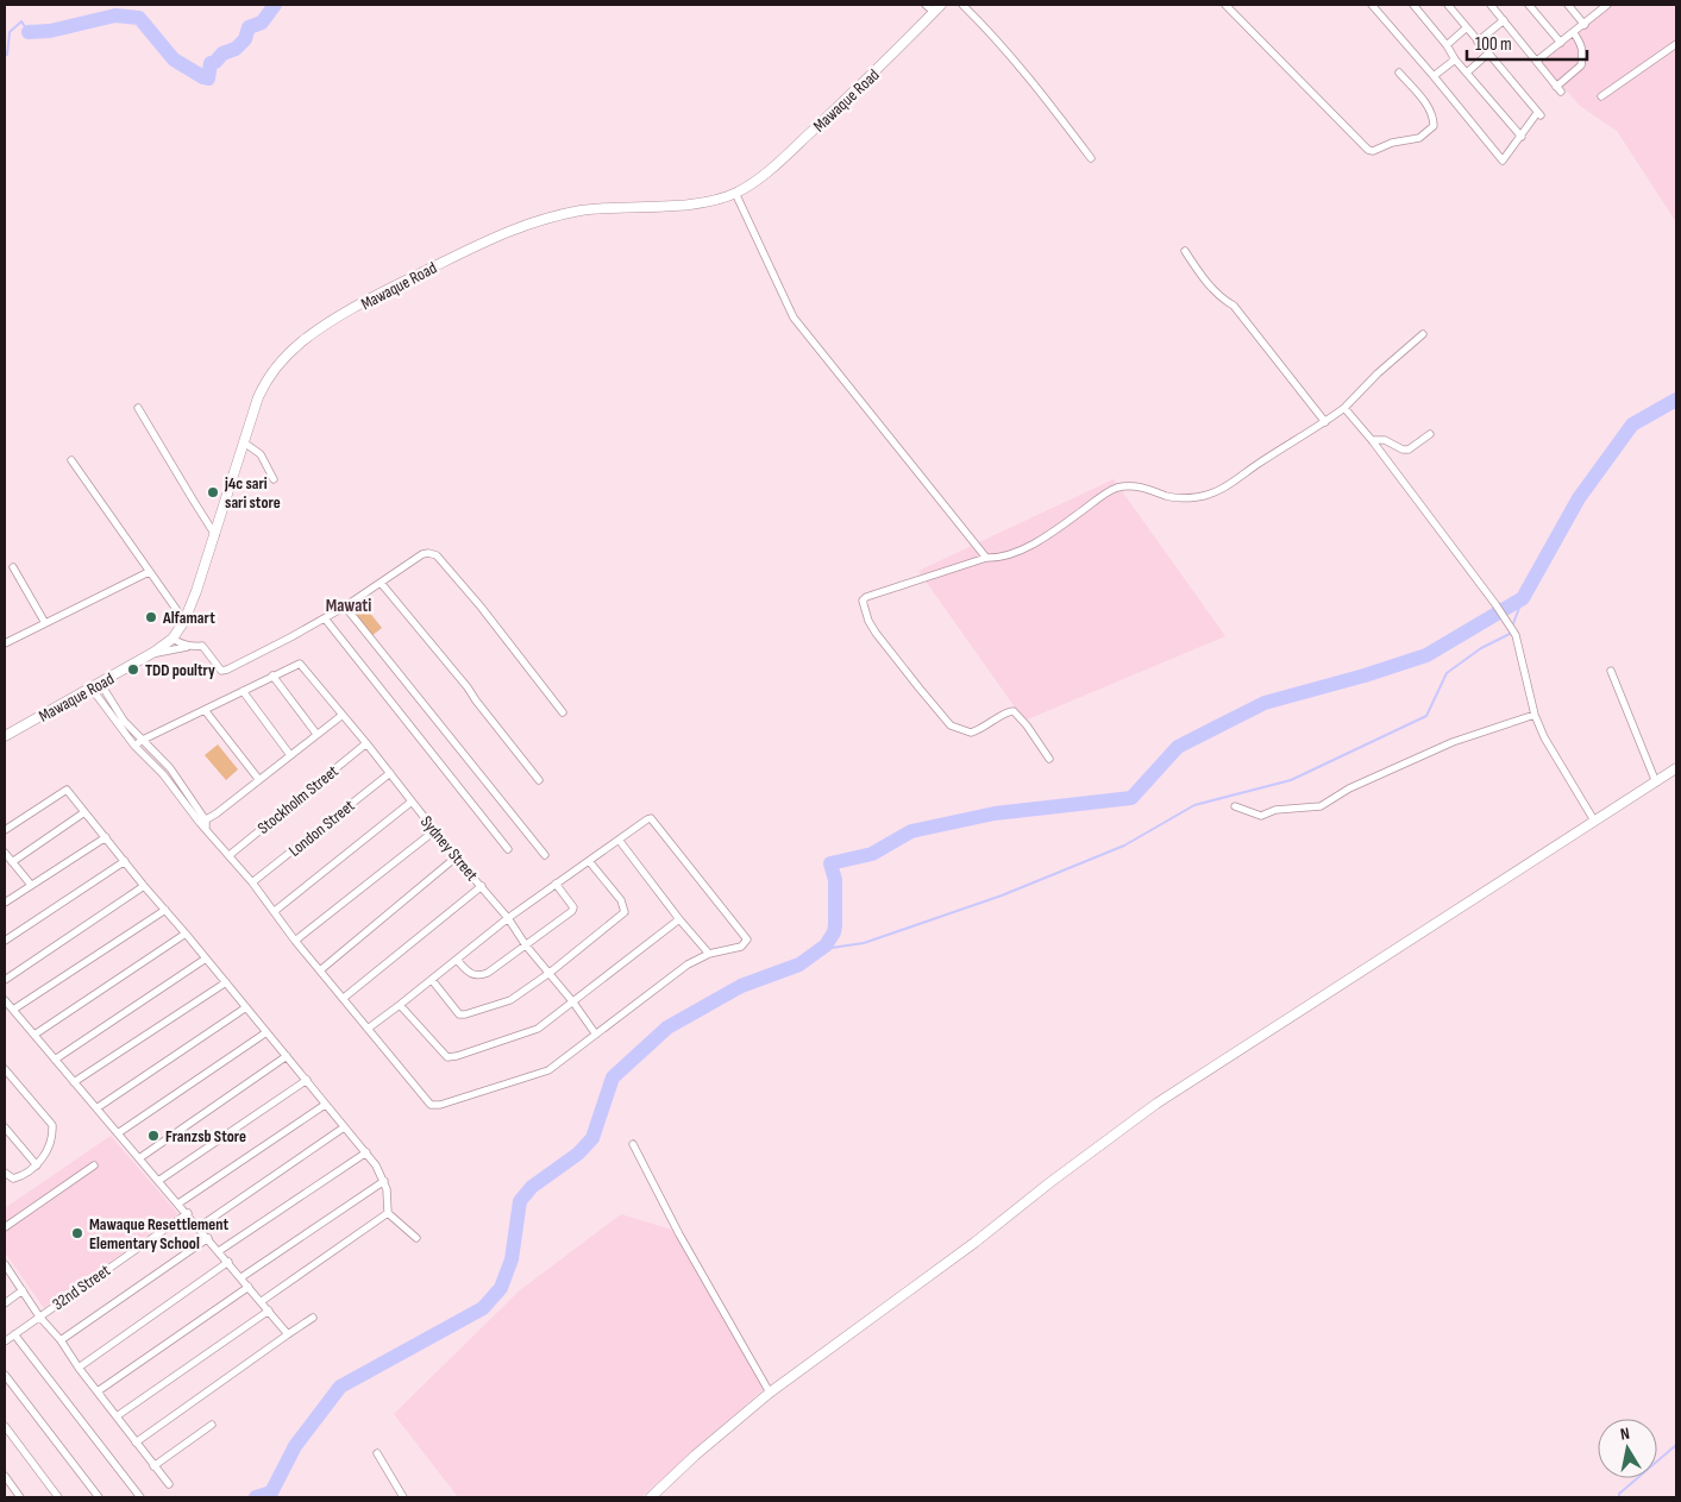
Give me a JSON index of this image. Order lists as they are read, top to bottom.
{
  "streets": {
    "main road": ["Mawaque Road"],
    "street": [
      "Stockholm Street",
      "London Street",
      "Sydney Street",
      "32nd Street"
    ]
  },
  "crossings": [
    ["Stockholm Street", "Sydney Street"],
    ["London Street", "Sydney Street"]
  ],
  "districts": ["Mawati"],
  "places": [
    "j4c sari sari store",
    "Alfamart",
    "TDD poultry",
    "Franzsb Store",
    "Mawaque Resettlement Elementary School"
  ],
  "scale_bar": "100 m",
  "north": "top"
}
